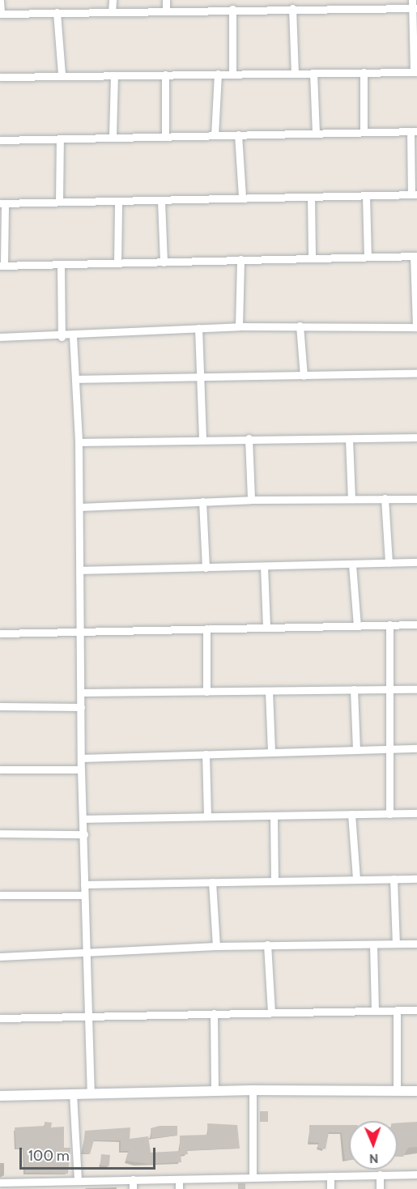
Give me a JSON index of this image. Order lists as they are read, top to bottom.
{
  "scale_bar": "100 m",
  "north": "bottom"
}
